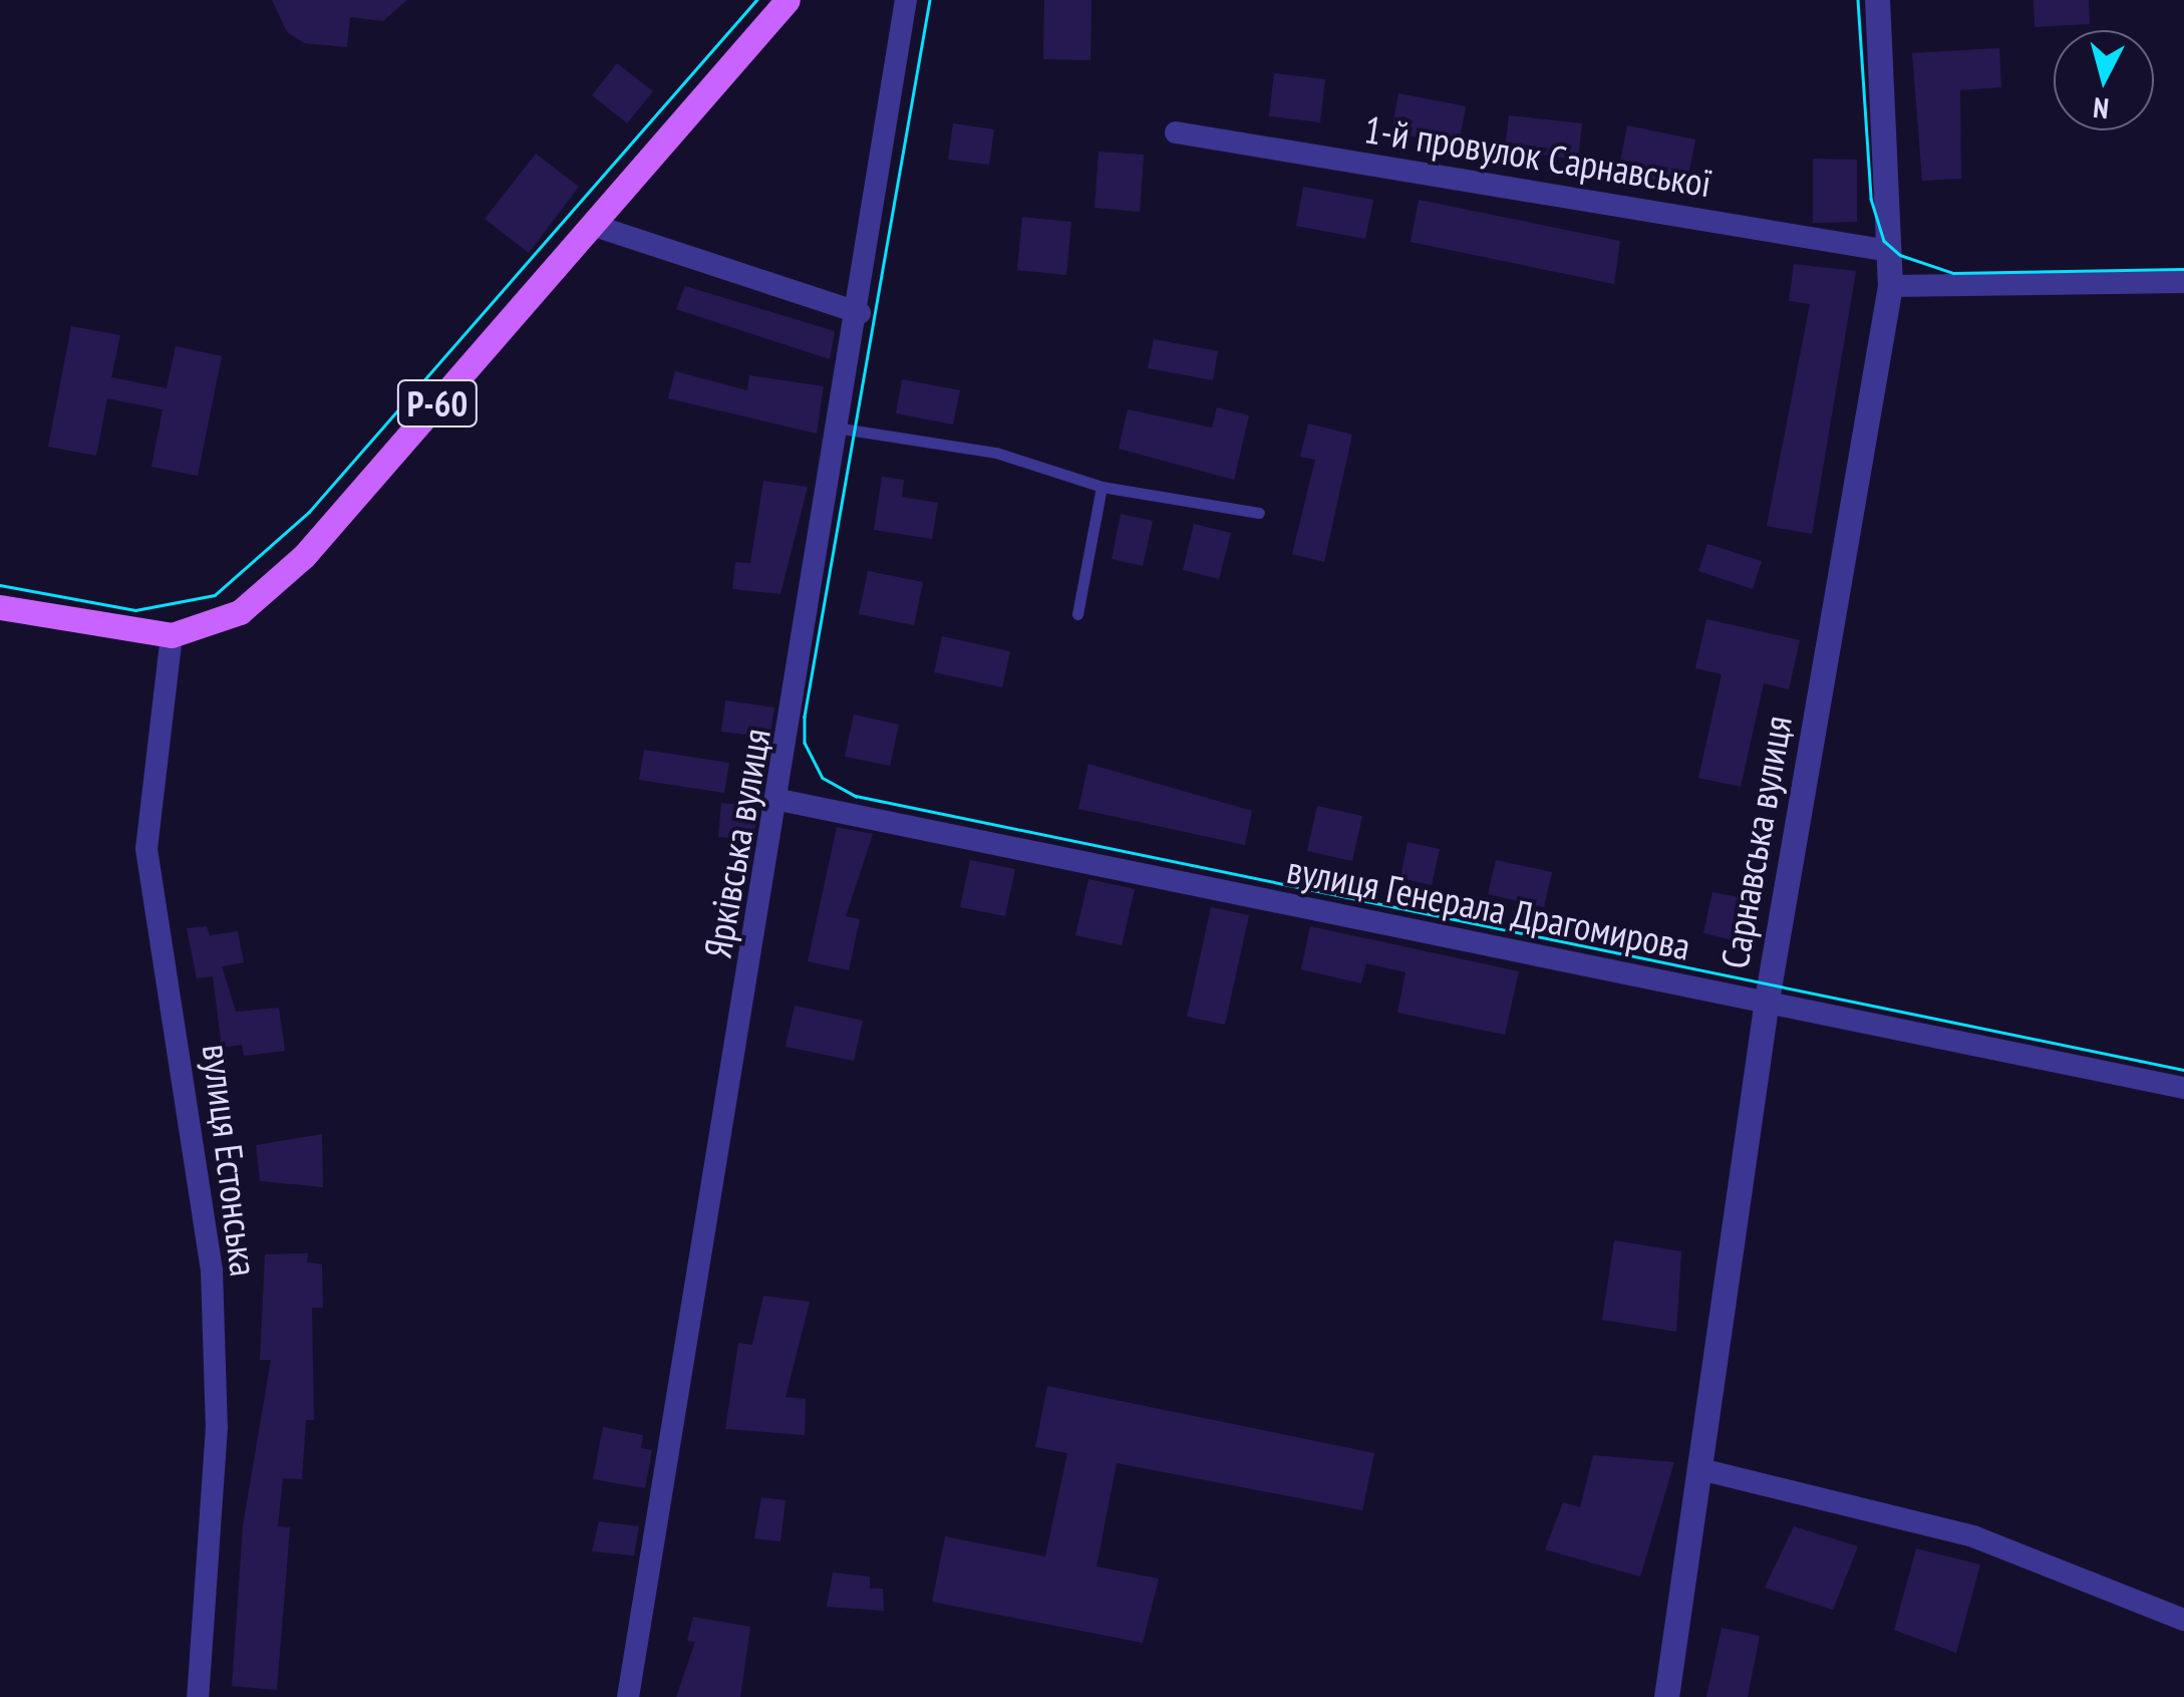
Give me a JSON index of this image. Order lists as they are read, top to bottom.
{
  "streets": {
    "main road": ["Р-60"],
    "street": [
      "1-й провулок Сарнавської",
      "Сарнавська вулиця",
      "Ярківська вулиця",
      "вулиця Генерала Драгомирова",
      "вулиця Естонська"
    ]
  },
  "crossings": [
    ["1-й провулок Сарнавської", "Сарнавська вулиця"],
    ["Р-60", "вулиця Естонська"],
    ["Сарнавська вулиця", "вулиця Генерала Драгомирова"],
    ["Ярківська вулиця", "вулиця Генерала Драгомирова"]
  ],
  "north": "bottom"
}
